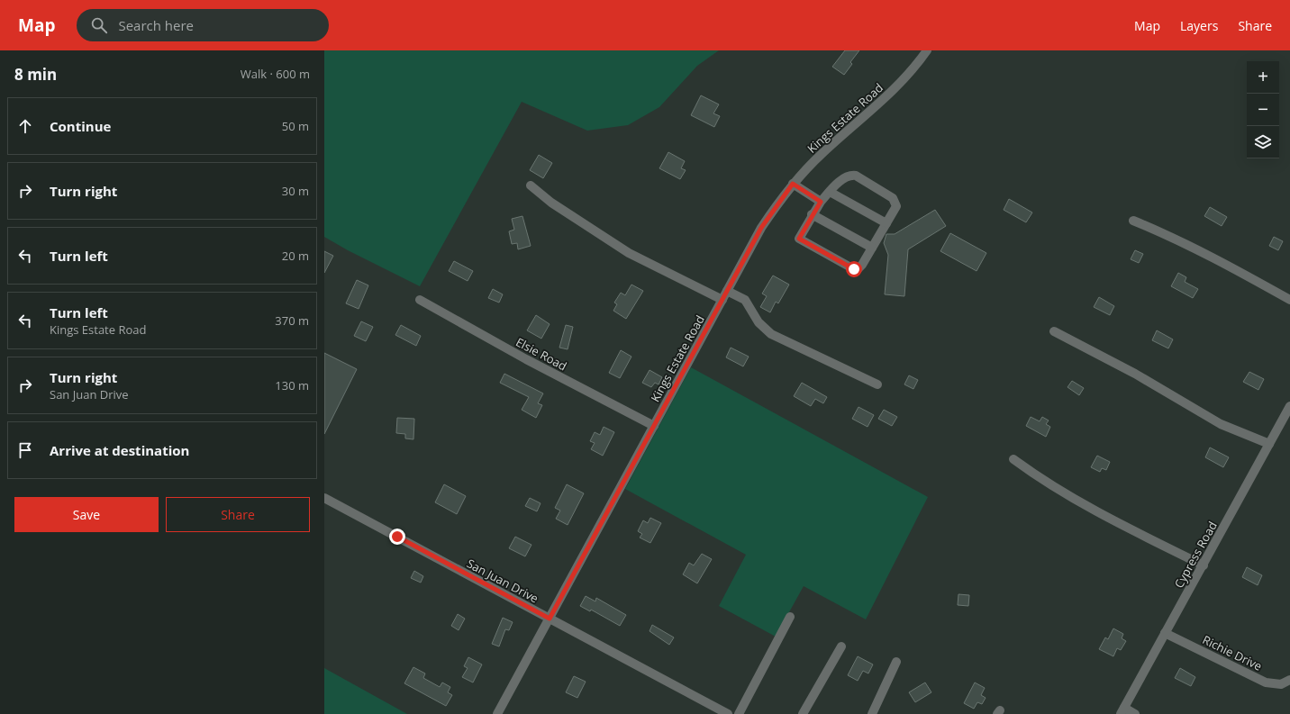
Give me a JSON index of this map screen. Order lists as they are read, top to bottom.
{
  "streets": {
    "street": [
      "Kings Estate Road",
      "Elsie Road",
      "Cypress Road",
      "San Juan Drive",
      "Richie Drive"
    ]
  },
  "crossings": [
    ["Kings Estate Road", "Elsie Road"],
    ["Kings Estate Road", "San Juan Drive"],
    ["Cypress Road", "Richie Drive"]
  ],
  "page": {
    "header": "Map",
    "search": "Search here",
    "nav": ["Map", "Layers", "Share"],
    "heading": ["8 min", "Walk · 600 m"],
    "map_buttons": ["+", "−"],
    "list": [
      ["Continue", "50 m"],
      ["Turn right", "30 m"],
      ["Turn left", "20 m"],
      ["Turn left", "Kings Estate Road", "370 m"],
      ["Turn right", "San Juan Drive", "130 m"],
      "Arrive at destination"
    ],
    "buttons": ["Save", "Share"]
  }
}
